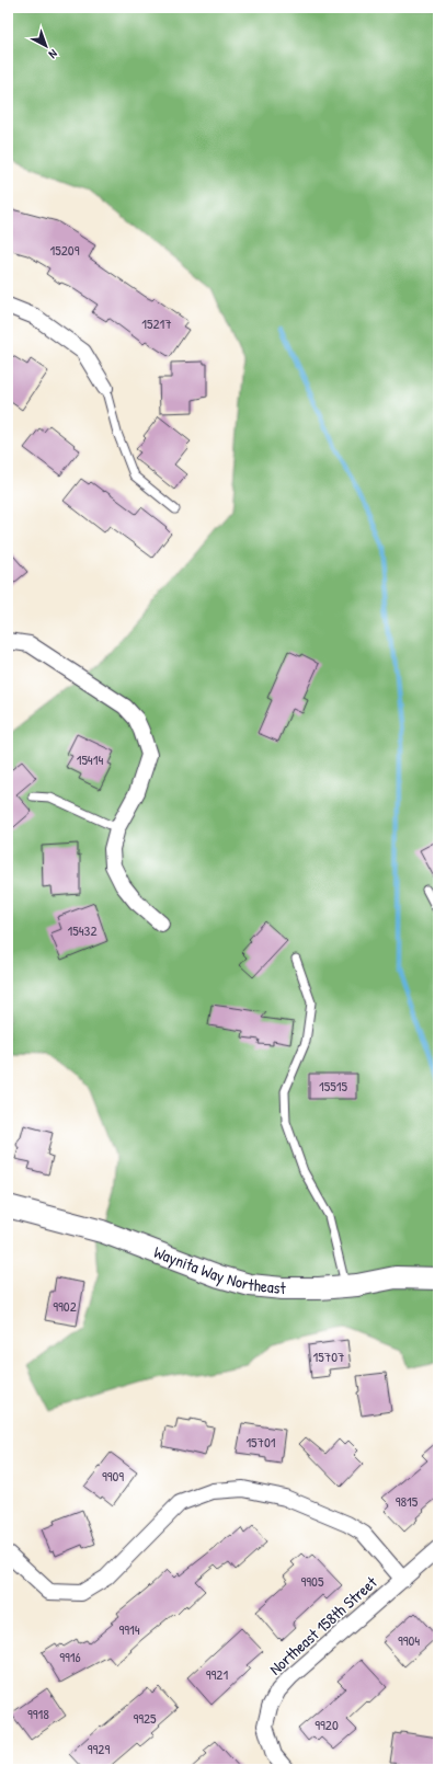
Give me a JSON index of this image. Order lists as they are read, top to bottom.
{
  "streets": {
    "main road": ["Waynita Way Northeast"],
    "street": ["Northeast 158th Street"]
  },
  "house_numbers": [
    "15209",
    "15217",
    "15414",
    "15432",
    "15515",
    "9902",
    "15707",
    "15701",
    "9909",
    "9815",
    "9905",
    "9914",
    "9904",
    "9916",
    "9921",
    "9918",
    "9925",
    "9920",
    "9929"
  ],
  "north": "bottom right"
}
